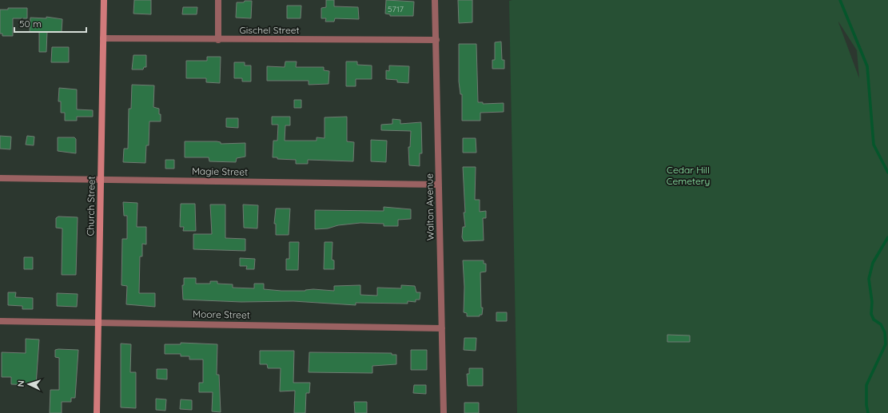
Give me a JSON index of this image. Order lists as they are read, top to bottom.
{
  "streets": {
    "main road": ["Church Street"],
    "street": [
      "Gischel Street",
      "Magie Street",
      "Walton Avenue",
      "Moore Street"
    ]
  },
  "crossings": [
    ["Gischel Street", "Church Street"],
    ["Gischel Street", "Walton Avenue"],
    ["Magie Street", "Church Street"],
    ["Magie Street", "Walton Avenue"],
    ["Church Street", "Moore Street"],
    ["Walton Avenue", "Moore Street"]
  ],
  "parks": ["Cedar Hill Cemetery"],
  "house_numbers": ["5717"],
  "scale_bar": "50 m",
  "north": "left"
}
